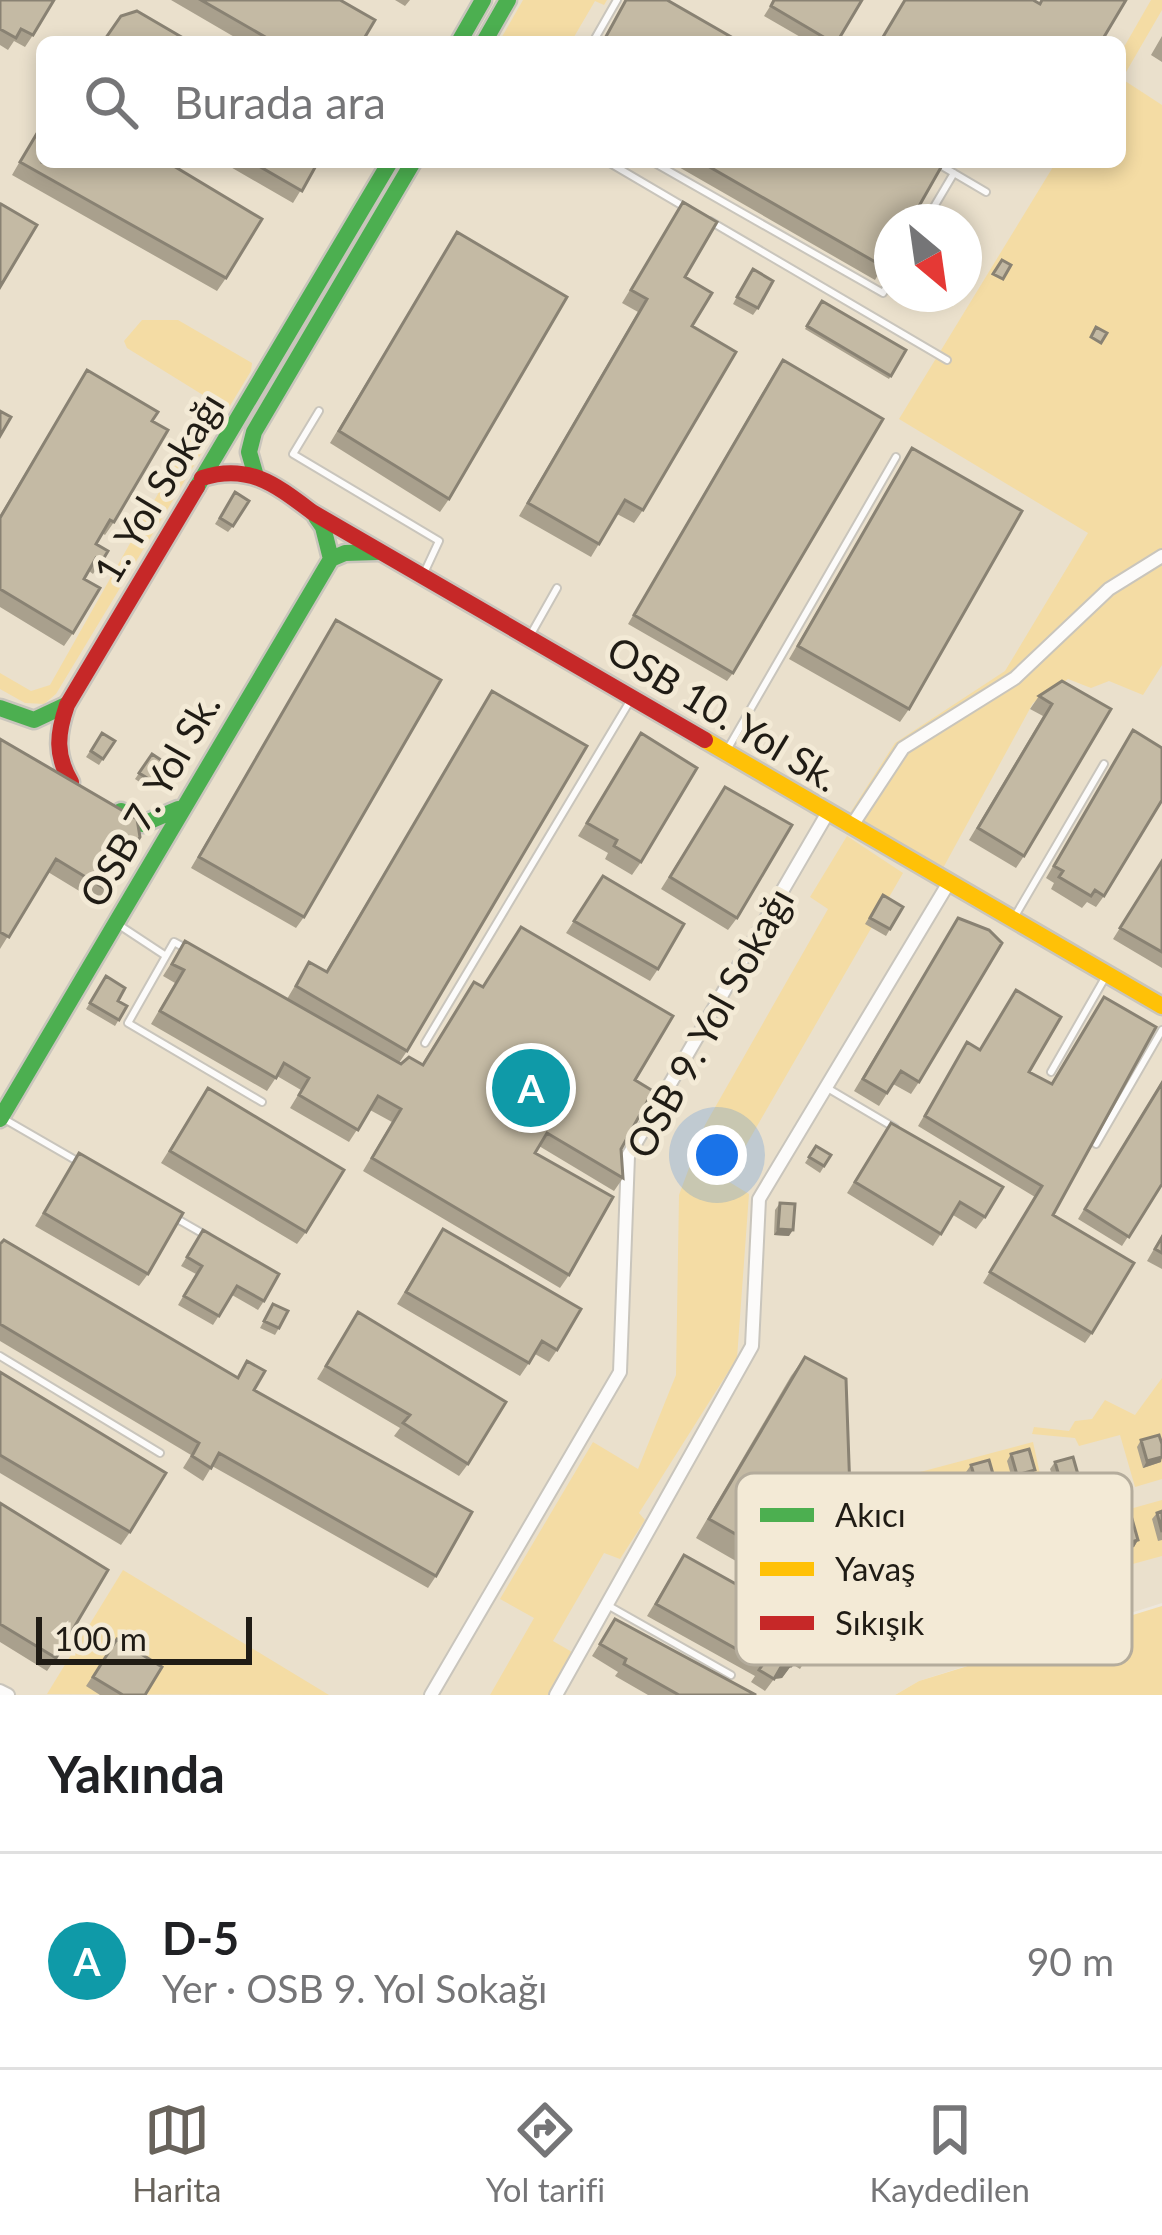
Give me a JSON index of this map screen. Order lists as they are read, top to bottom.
{
  "streets": {
    "street": [
      "1. Yol Sokağı",
      "OSB 10. Yol Sk.",
      "OSB 7. Yol Sk.",
      "OSB 9. Yol Sokağı"
    ]
  },
  "crossings": [
    ["OSB 10. Yol Sk.", "OSB 9. Yol Sokağı"]
  ],
  "legend": ["Akıcı", "Yavaş", "Sıkışık"],
  "scale_bar": "100 m",
  "north": "bottom right",
  "page": {
    "search": "Burada ara",
    "pins": "A",
    "scale": "100 m",
    "heading": "Yakında",
    "list": [
      {
        "mark": "A",
        "name": "D-5",
        "note": "Yer · OSB 9. Yol Sokağı",
        "value": "90 m"
      }
    ],
    "nav": ["Harita", "Yol tarifi", "Kaydedilen"]
  }
}
